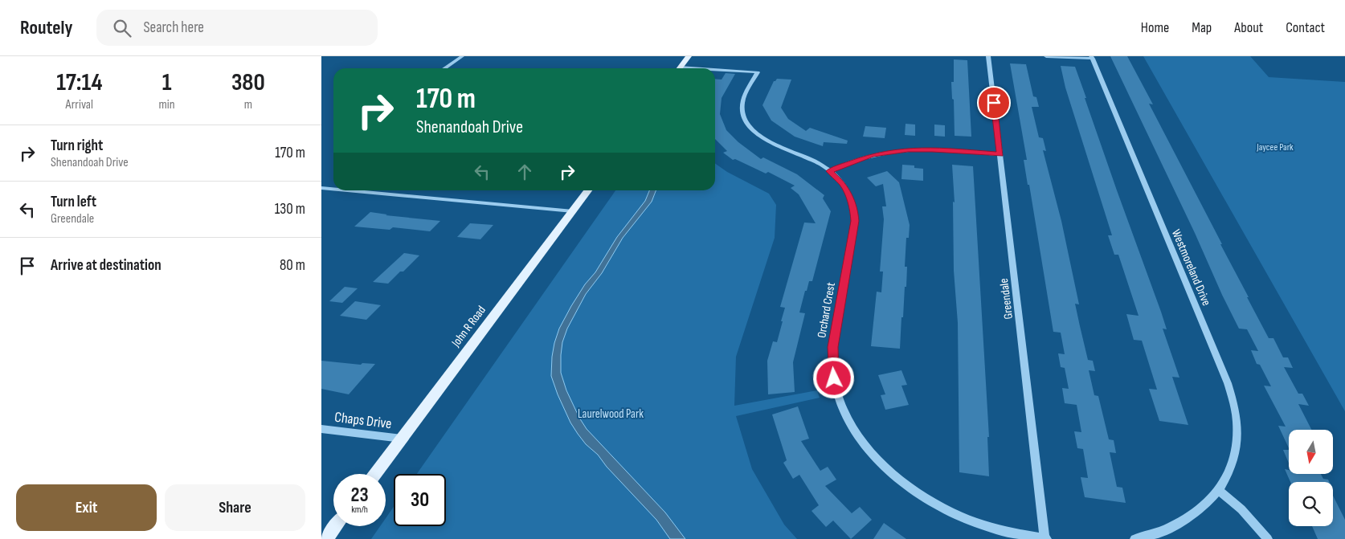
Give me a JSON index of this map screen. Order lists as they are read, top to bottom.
{
  "streets": {
    "main road": ["John R Road"],
    "street": [
      "Westmoreland Drive",
      "Greendale",
      "Orchard Crest",
      "Chaps Drive"
    ]
  },
  "crossings": [
    ["Greendale", "Orchard Crest"],
    ["John R Road", "Chaps Drive"]
  ],
  "parks": ["Jaycee Park", "Laurelwood Park"],
  "north": "bottom",
  "page": {
    "header": "Routely",
    "search": "Search here",
    "nav": [
      "Home",
      "Map",
      "About",
      "Contact"
    ],
    "eta": [
      "17:14",
      "Arrival",
      "1",
      "min",
      "380",
      "m"
    ],
    "turn": ["170 m", "Shenandoah Drive"],
    "list": [
      {
        "name": "Turn right",
        "note": "Shenandoah Drive",
        "value": "170 m"
      },
      {
        "name": "Turn left",
        "note": "Greendale",
        "value": "130 m"
      },
      {
        "name": "Arrive at destination",
        "value": "80 m"
      }
    ],
    "speed": "23 km/h",
    "limit": "30",
    "buttons": ["Exit", "Share"]
  }
}
